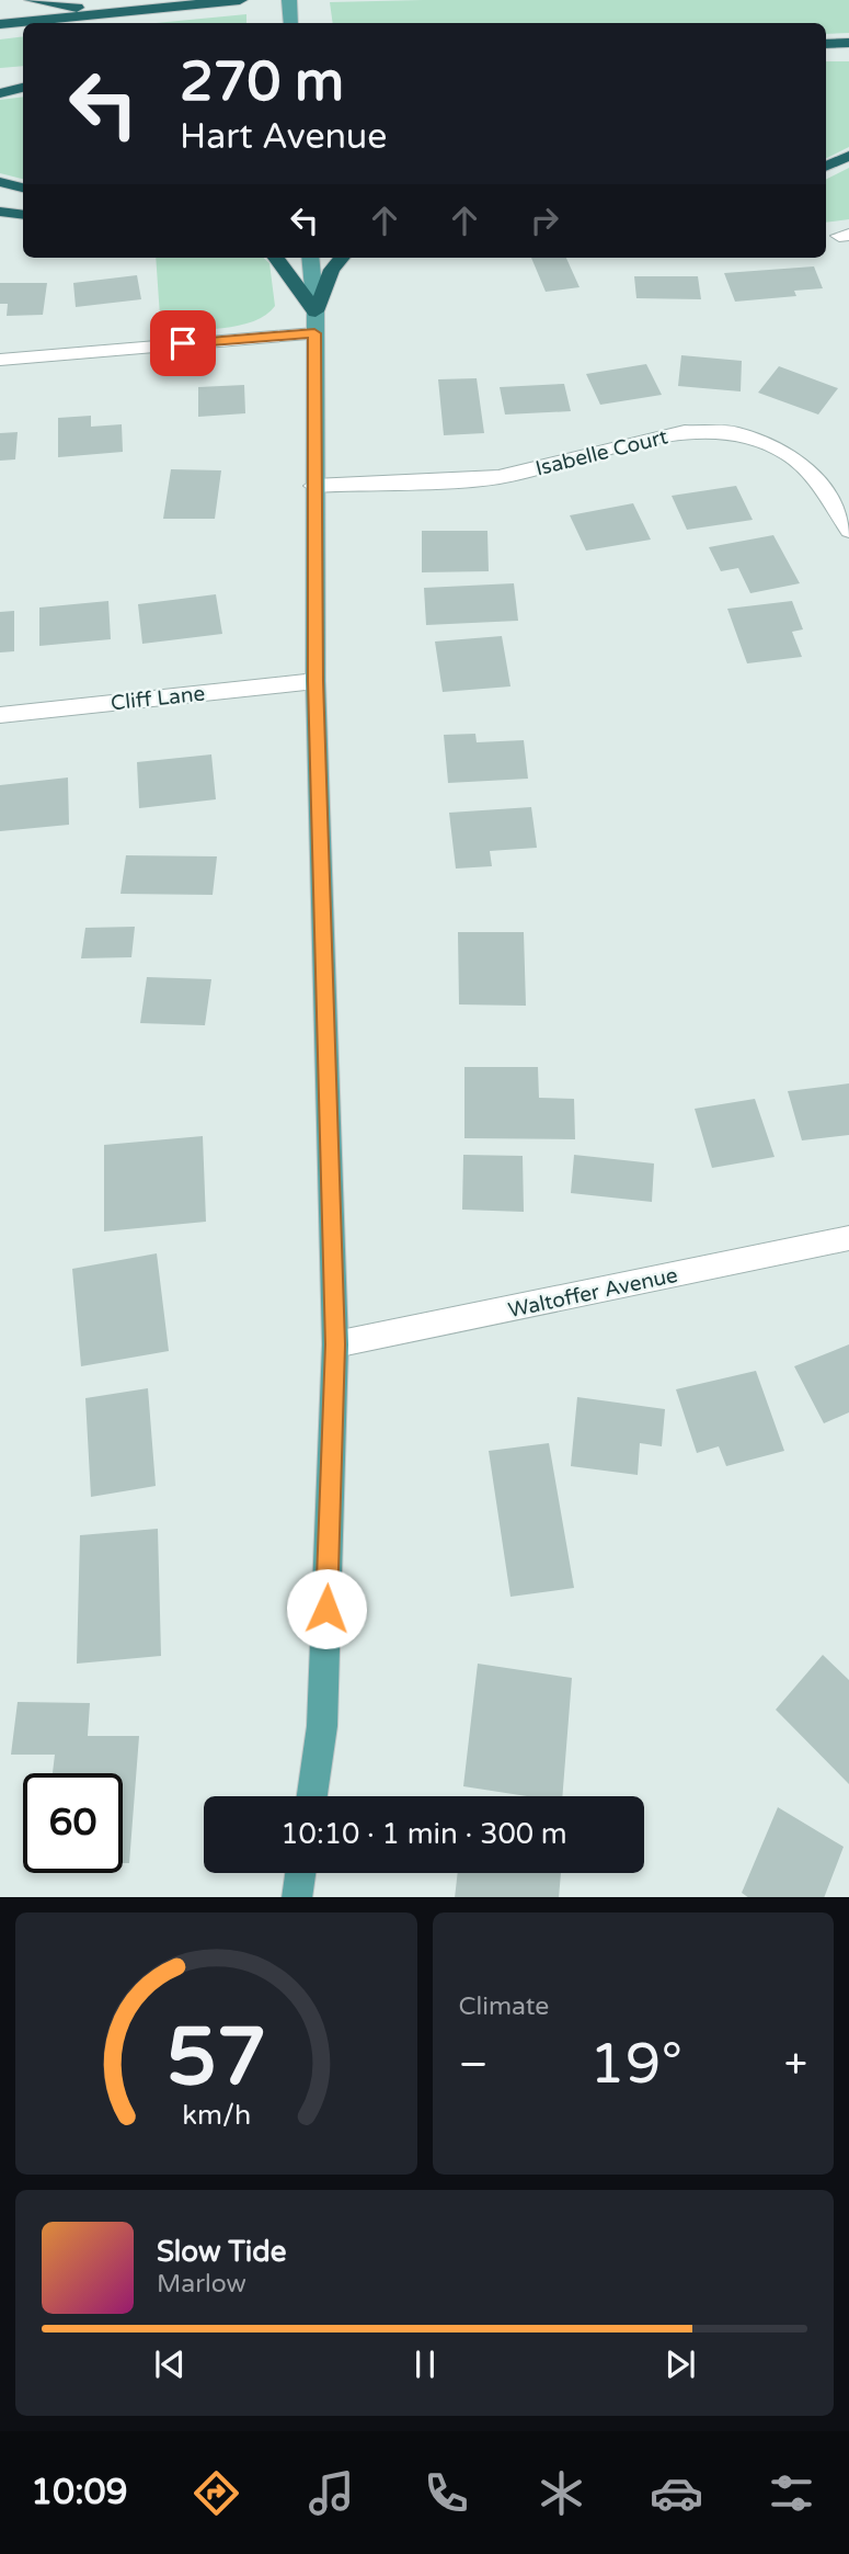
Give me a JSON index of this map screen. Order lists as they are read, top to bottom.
{
  "streets": {
    "street": ["Isabelle Court", "Cliff Lane", "Waltoffer Avenue"]
  },
  "page": {
    "turn": ["270 m", "Hart Avenue"],
    "limit": "60",
    "trip": "10:10 · 1 min · 300 m",
    "tile": "Climate",
    "heat": ["−", "19°", "+"],
    "song": ["Slow Tide", "Marlow"],
    "tabs": "10:09",
    "gauge": ["57", "km/h"]
  }
}
